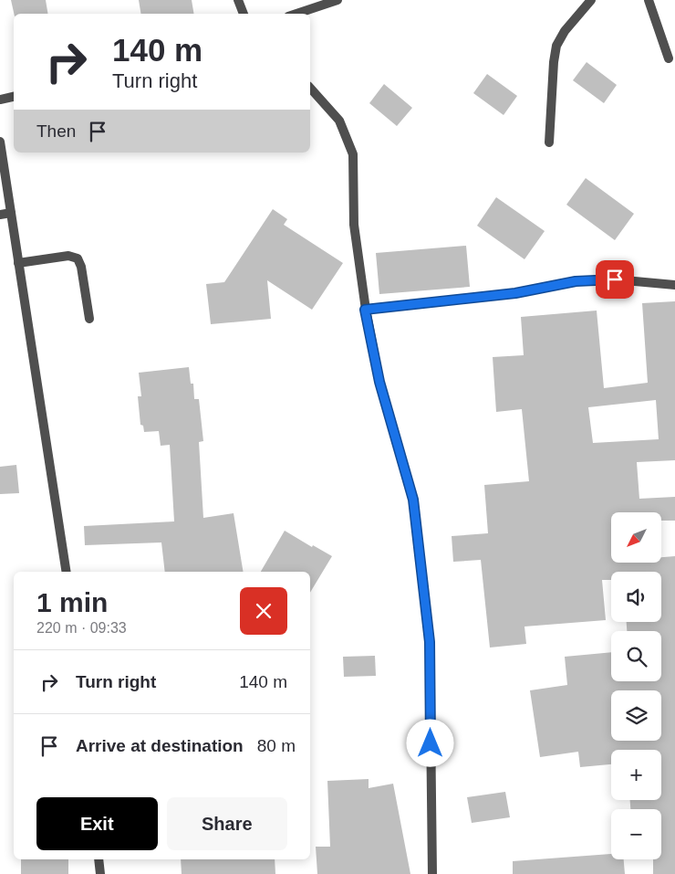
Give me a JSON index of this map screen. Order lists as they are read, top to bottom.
{
  "north": "bottom left",
  "page": {
    "turn": ["140 m", "Turn right"],
    "then": "Then",
    "map_buttons": ["+", "−"],
    "heading": ["1 min", "220 m · 09:33"],
    "list": [
      {
        "name": "Turn right",
        "value": "140 m"
      },
      {
        "name": "Arrive at destination",
        "value": "80 m"
      }
    ],
    "buttons": ["Exit", "Share"]
  }
}
